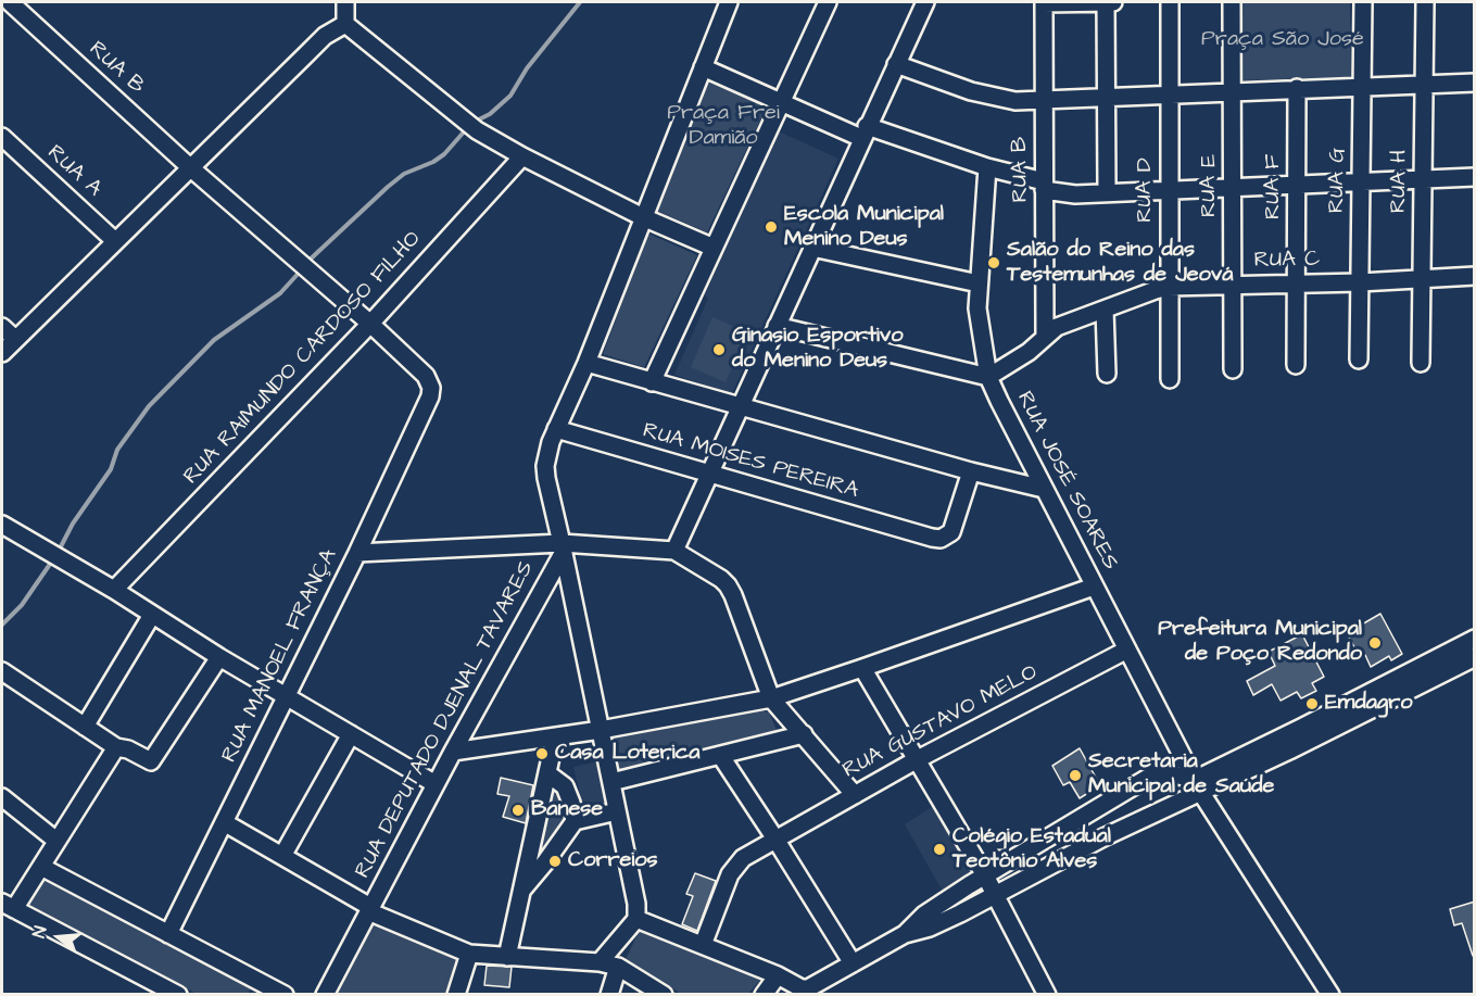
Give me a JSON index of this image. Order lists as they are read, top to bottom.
{
  "streets": {
    "street": [
      "RUA B",
      "RUA A",
      "RUA G",
      "RUA H",
      "RUA E",
      "RUA F",
      "RUA D",
      "RUA C",
      "RUA RAIMUNDO CARDOSO FILHO",
      "RUA MOISES PEREIRA",
      "RUA JOSÉ SOARES",
      "RUA MANOEL FRANÇA",
      "RUA DEPUTADO DJENAL TAVARES",
      "RUA GUSTAVO MELO"
    ]
  },
  "crossings": [
    ["RUA B", "RUA C"],
    ["RUA B", "RUA RAIMUNDO CARDOSO FILHO"],
    ["RUA B", "RUA MANOEL FRANÇA"],
    ["RUA G", "RUA C"],
    ["RUA H", "RUA C"],
    ["RUA E", "RUA C"],
    ["RUA F", "RUA C"],
    ["RUA D", "RUA C"],
    ["RUA C", "RUA JOSÉ SOARES"],
    ["RUA JOSÉ SOARES", "RUA GUSTAVO MELO"]
  ],
  "parks": ["Praça São José", "Praça Frei Damião"],
  "places": [
    "Escola Municipal Menino Deus",
    "Salão do Reino das Testemunhas de Jeová",
    "Ginasio Esportivo do Menino Deus",
    "Prefeitura Municipal de Poço Redondo",
    "Emdagro",
    "Casa Loterica",
    "Secretaria Municipal de Saúde",
    "Banese",
    "Colégio Estadual Teotônio Alves",
    "Correios"
  ],
  "north": "left"
}
